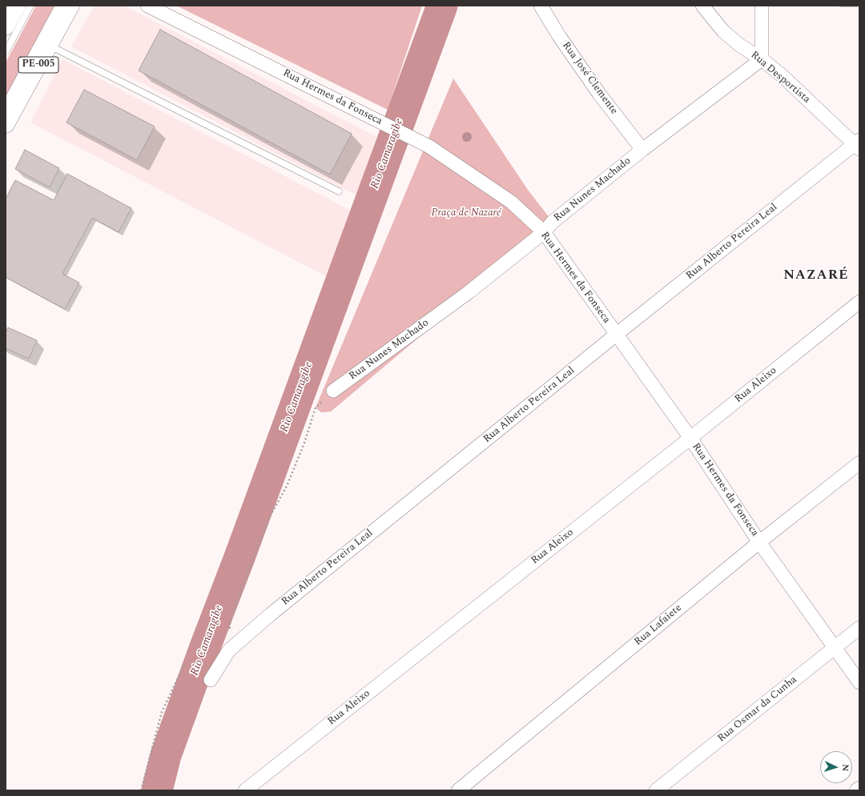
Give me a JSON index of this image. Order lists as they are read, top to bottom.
{
  "streets": {
    "main road": ["PE-005"],
    "street": [
      "Rua Desportista",
      "Rua José Clemente",
      "Rua Hermes da Fonseca",
      "Rua Nunes Machado",
      "Rua Alberto Pereira Leal",
      "Rua Aleixo",
      "Rua Lafaiete",
      "Rua Osmar da Cunha"
    ]
  },
  "crossings": [
    ["Rua Desportista", "Rua Nunes Machado"],
    ["Rua Desportista", "Rua Alberto Pereira Leal"],
    ["Rua José Clemente", "Rua Nunes Machado"],
    ["Rua Hermes da Fonseca", "Rua Nunes Machado"],
    ["Rua Hermes da Fonseca", "Rua Alberto Pereira Leal"],
    ["Rua Hermes da Fonseca", "Rua Aleixo"],
    ["Rua Hermes da Fonseca", "Rua Lafaiete"],
    ["Rua Hermes da Fonseca", "Rua Osmar da Cunha"]
  ],
  "districts": ["NAZARÉ"],
  "water": ["Rio Camaragibe"],
  "parks": ["Praça de Nazaré"],
  "north": "right"
}
